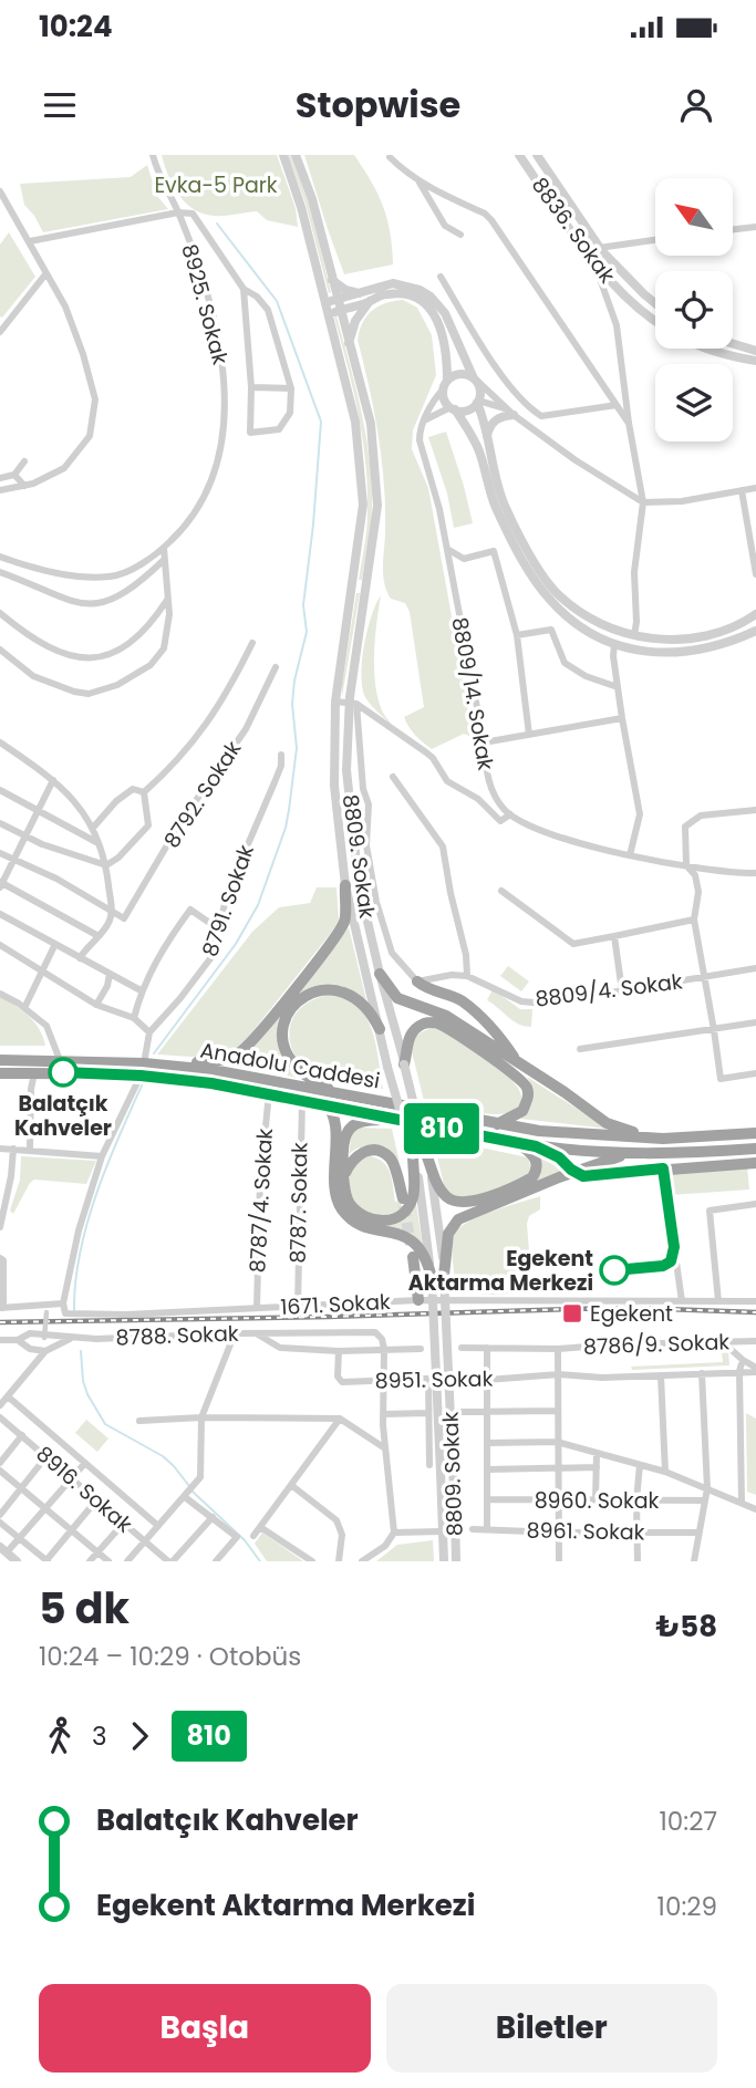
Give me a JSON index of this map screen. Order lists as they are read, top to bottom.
{
  "streets": {
    "highway": ["Anadolu Caddesi"],
    "street": [
      "8836. Sokak",
      "8925. Sokak",
      "8809/14. Sokak",
      "8792. Sokak",
      "8809. Sokak",
      "8791. Sokak",
      "8809/4. Sokak",
      "8787/4. Sokak",
      "8787. Sokak",
      "1671. Sokak",
      "8788. Sokak",
      "8786/9. Sokak",
      "8951. Sokak",
      "8916. Sokak",
      "8960. Sokak",
      "8961. Sokak"
    ]
  },
  "crossings": [
    ["Anadolu Caddesi", "8787/4. Sokak"],
    ["Anadolu Caddesi", "8787. Sokak"],
    ["8787/4. Sokak", "1671. Sokak"],
    ["8787. Sokak", "1671. Sokak"]
  ],
  "parks": ["Evka-5 Park"],
  "places": {
    "other": ["Balatçık Kahveler", "Egekent Aktarma Merkezi"],
    "transit": ["Egekent"]
  },
  "lines": ["bus line 810"],
  "north": "top left",
  "page": {
    "status": "10:24",
    "header": "Stopwise",
    "on_map": "810",
    "heading": ["5 dk", "10:24 – 10:29 · Otobüs", "₺58"],
    "legs": ["3", "810"],
    "list": [
      {
        "name": "Balatçık Kahveler",
        "value": "10:27"
      },
      {
        "name": "Egekent Aktarma Merkezi",
        "value": "10:29"
      }
    ],
    "buttons": ["Başla", "Biletler"]
  }
}
